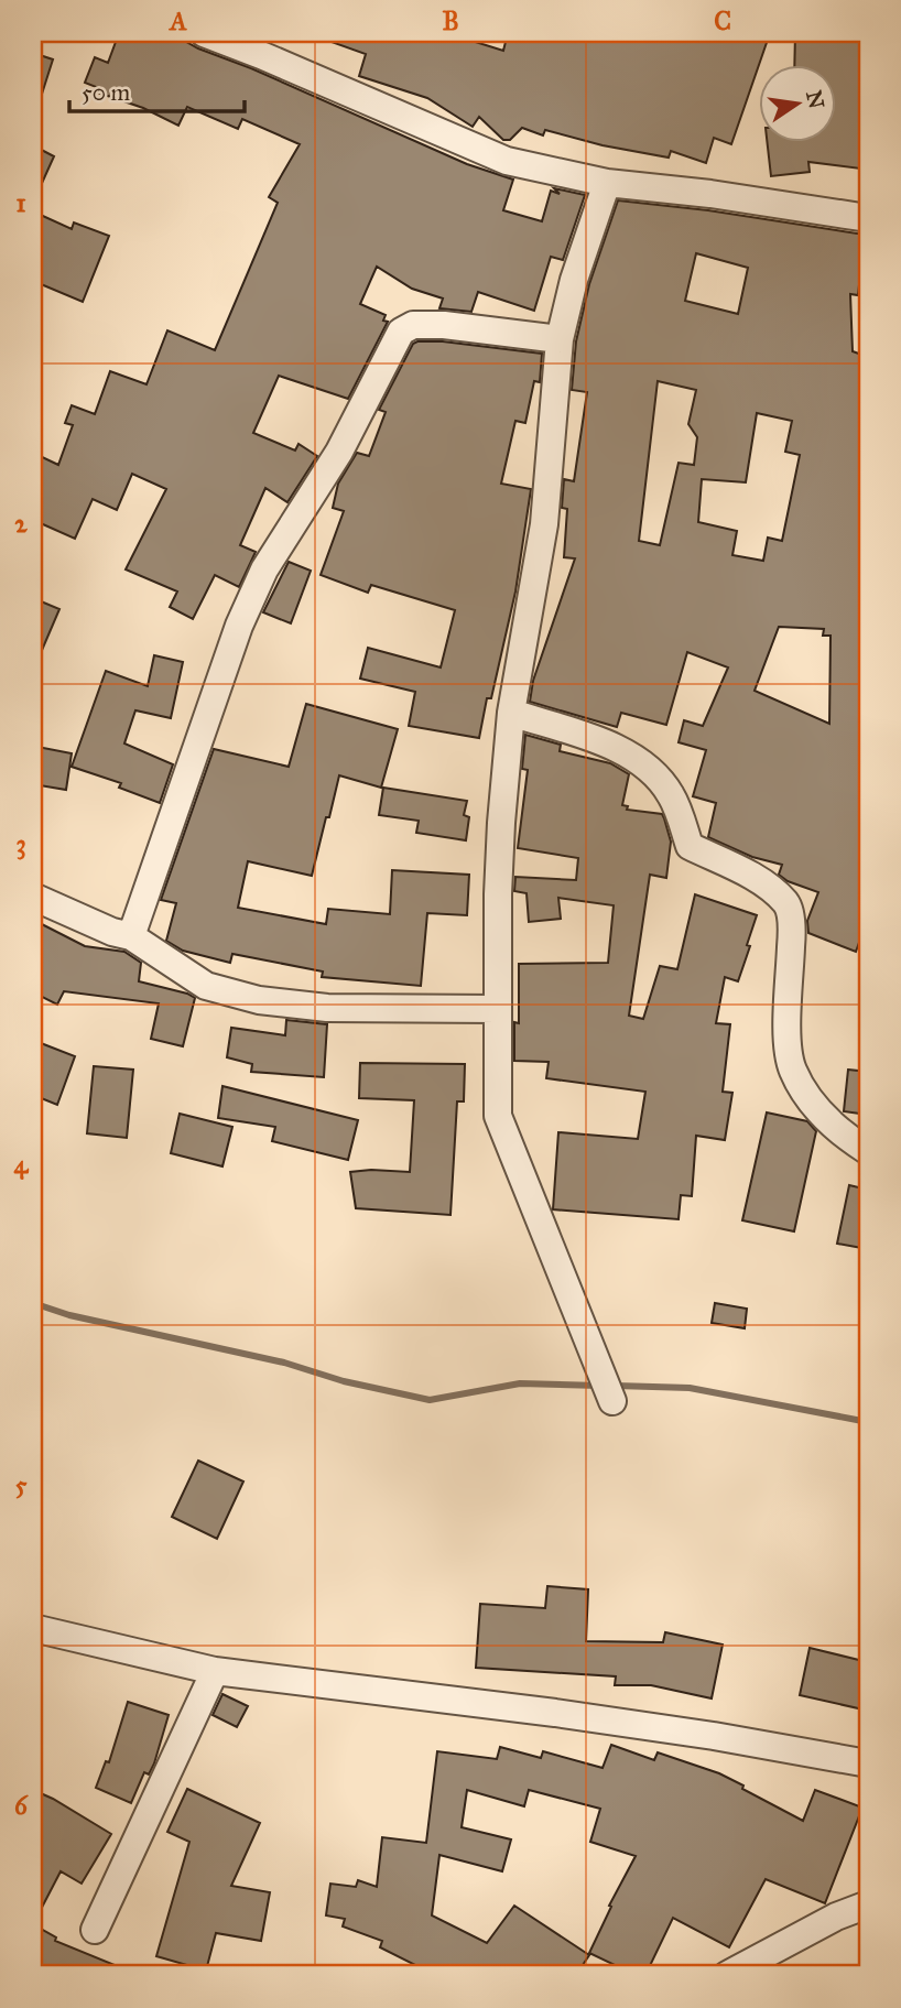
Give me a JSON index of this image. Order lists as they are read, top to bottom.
{
  "scale_bar": "50 m",
  "north": "right",
  "grid": {
    "columns": ["A", "B", "C"],
    "rows": [
      "1",
      "2",
      "3",
      "4",
      "5",
      "6"
    ]
  }
}
